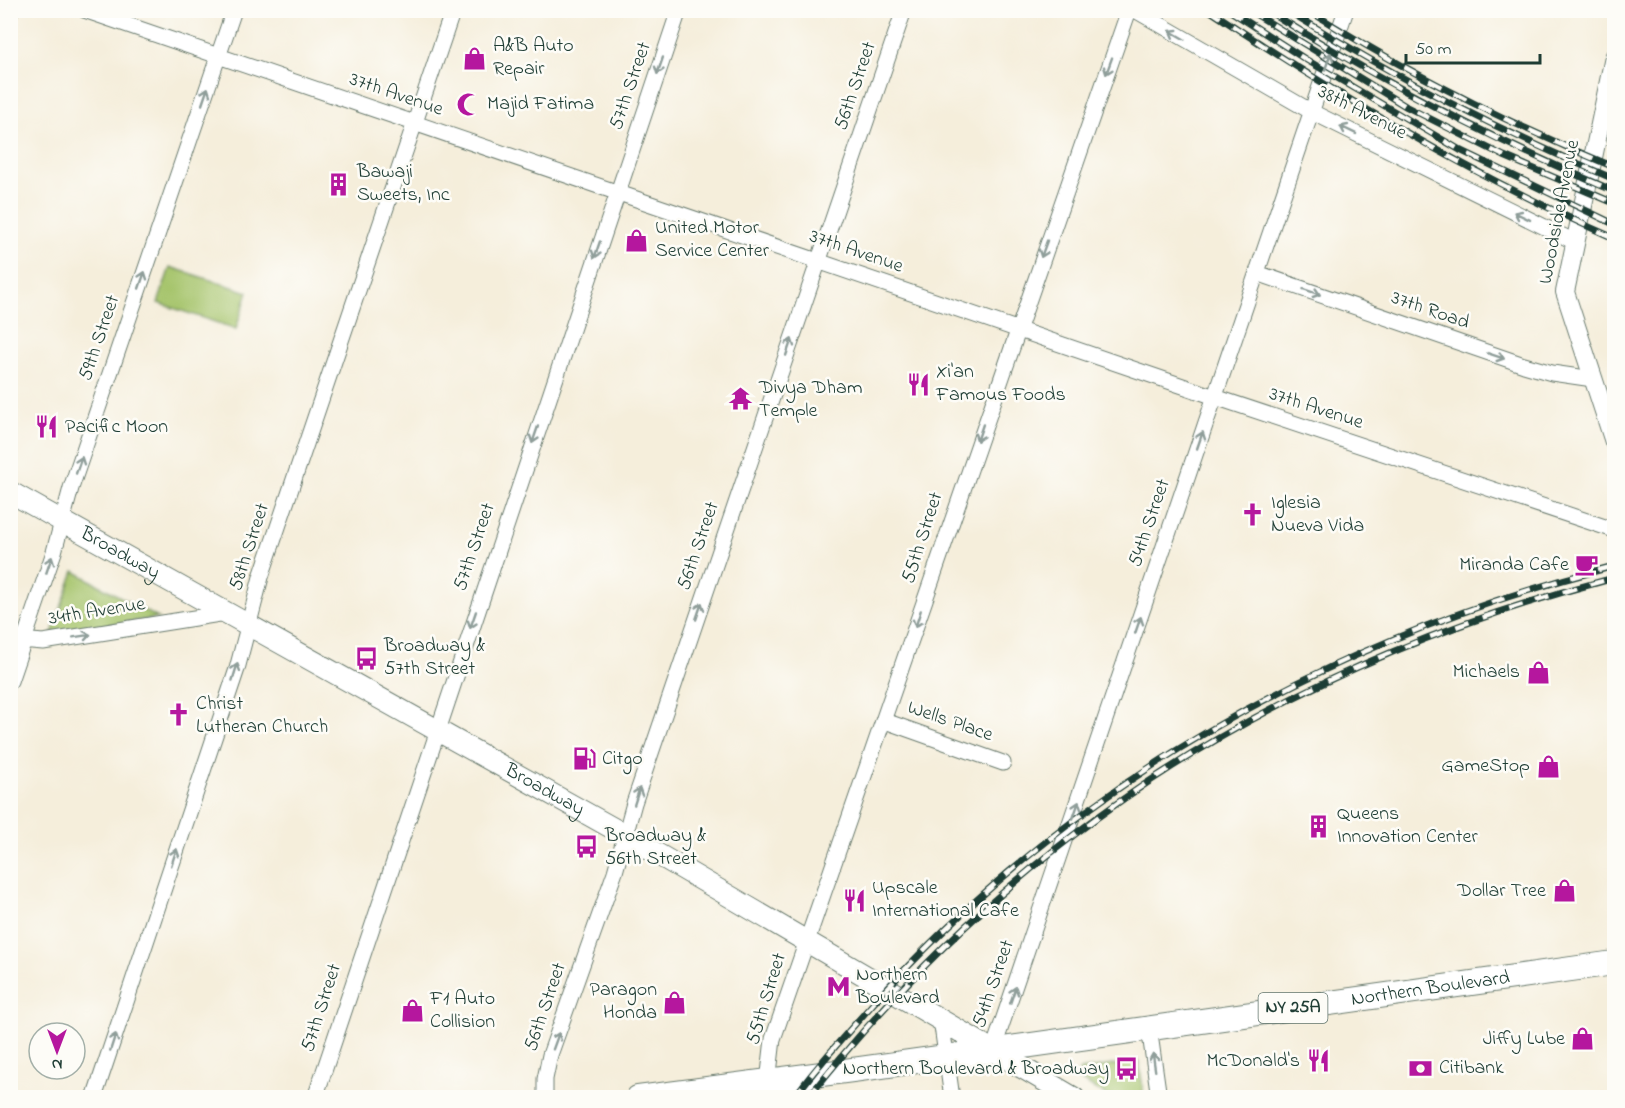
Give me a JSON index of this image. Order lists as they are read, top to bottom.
{
  "streets": {
    "main road": ["Broadway", "Northern Boulevard", "NY 25A"],
    "street": [
      "57th Street",
      "56th Street",
      "37th Avenue",
      "38th Avenue",
      "Woodside Avenue",
      "37th Road",
      "59th Street",
      "54th Street",
      "55th Street",
      "58th Street",
      "34th Avenue",
      "Wells Place"
    ]
  },
  "crossings": [
    ["57th Street", "37th Avenue"],
    ["57th Street", "Broadway"],
    ["56th Street", "37th Avenue"],
    ["56th Street", "Broadway"],
    ["37th Avenue", "59th Street"],
    ["37th Avenue", "54th Street"],
    ["37th Avenue", "55th Street"],
    ["37th Avenue", "58th Street"],
    ["38th Avenue", "Woodside Avenue"],
    ["38th Avenue", "54th Street"],
    ["Woodside Avenue", "37th Road"],
    ["37th Road", "54th Street"],
    ["59th Street", "Broadway"],
    ["59th Street", "34th Avenue"],
    ["54th Street", "Broadway"],
    ["54th Street", "Northern Boulevard"],
    ["55th Street", "Broadway"],
    ["55th Street", "Wells Place"],
    ["55th Street", "Northern Boulevard"],
    ["58th Street", "Broadway"],
    ["Broadway", "34th Avenue"],
    ["Broadway", "Northern Boulevard"]
  ],
  "one_way": [
    "57th Street",
    "56th Street",
    "38th Avenue",
    "37th Road",
    "59th Street",
    "54th Street",
    "55th Street",
    "58th Street",
    "34th Avenue"
  ],
  "places": {
    "shop": [
      "A&B Auto Repair",
      "United Motor Service Center",
      "Michaels",
      "GameStop",
      "Dollar Tree",
      "Paragon Honda",
      "F1 Auto Collision",
      "Jiffy Lube"
    ],
    "mosque": ["Majid Fatima"],
    "building": ["Bawaji Sweets, Inc", "Queens Innovation Center"],
    "restaurant": [
      "Xi'an Famous Foods",
      "Pacific Moon",
      "Upscale International Cafe",
      "McDonald's"
    ],
    "temple": ["Divya Dham Temple"],
    "church": ["Iglesia Nueva Vida", "Christ Lutheran Church"],
    "cafe": ["Miranda Cafe"],
    "bus stop": ["Broadway & 57th Street", "Broadway & 56th Street", "Northern Boulevard & Broadway"],
    "fuel station": ["Citgo"],
    "metro station": ["Northern Boulevard"],
    "bank": ["Citibank"]
  },
  "scale_bar": "50 m",
  "north": "bottom"
}
